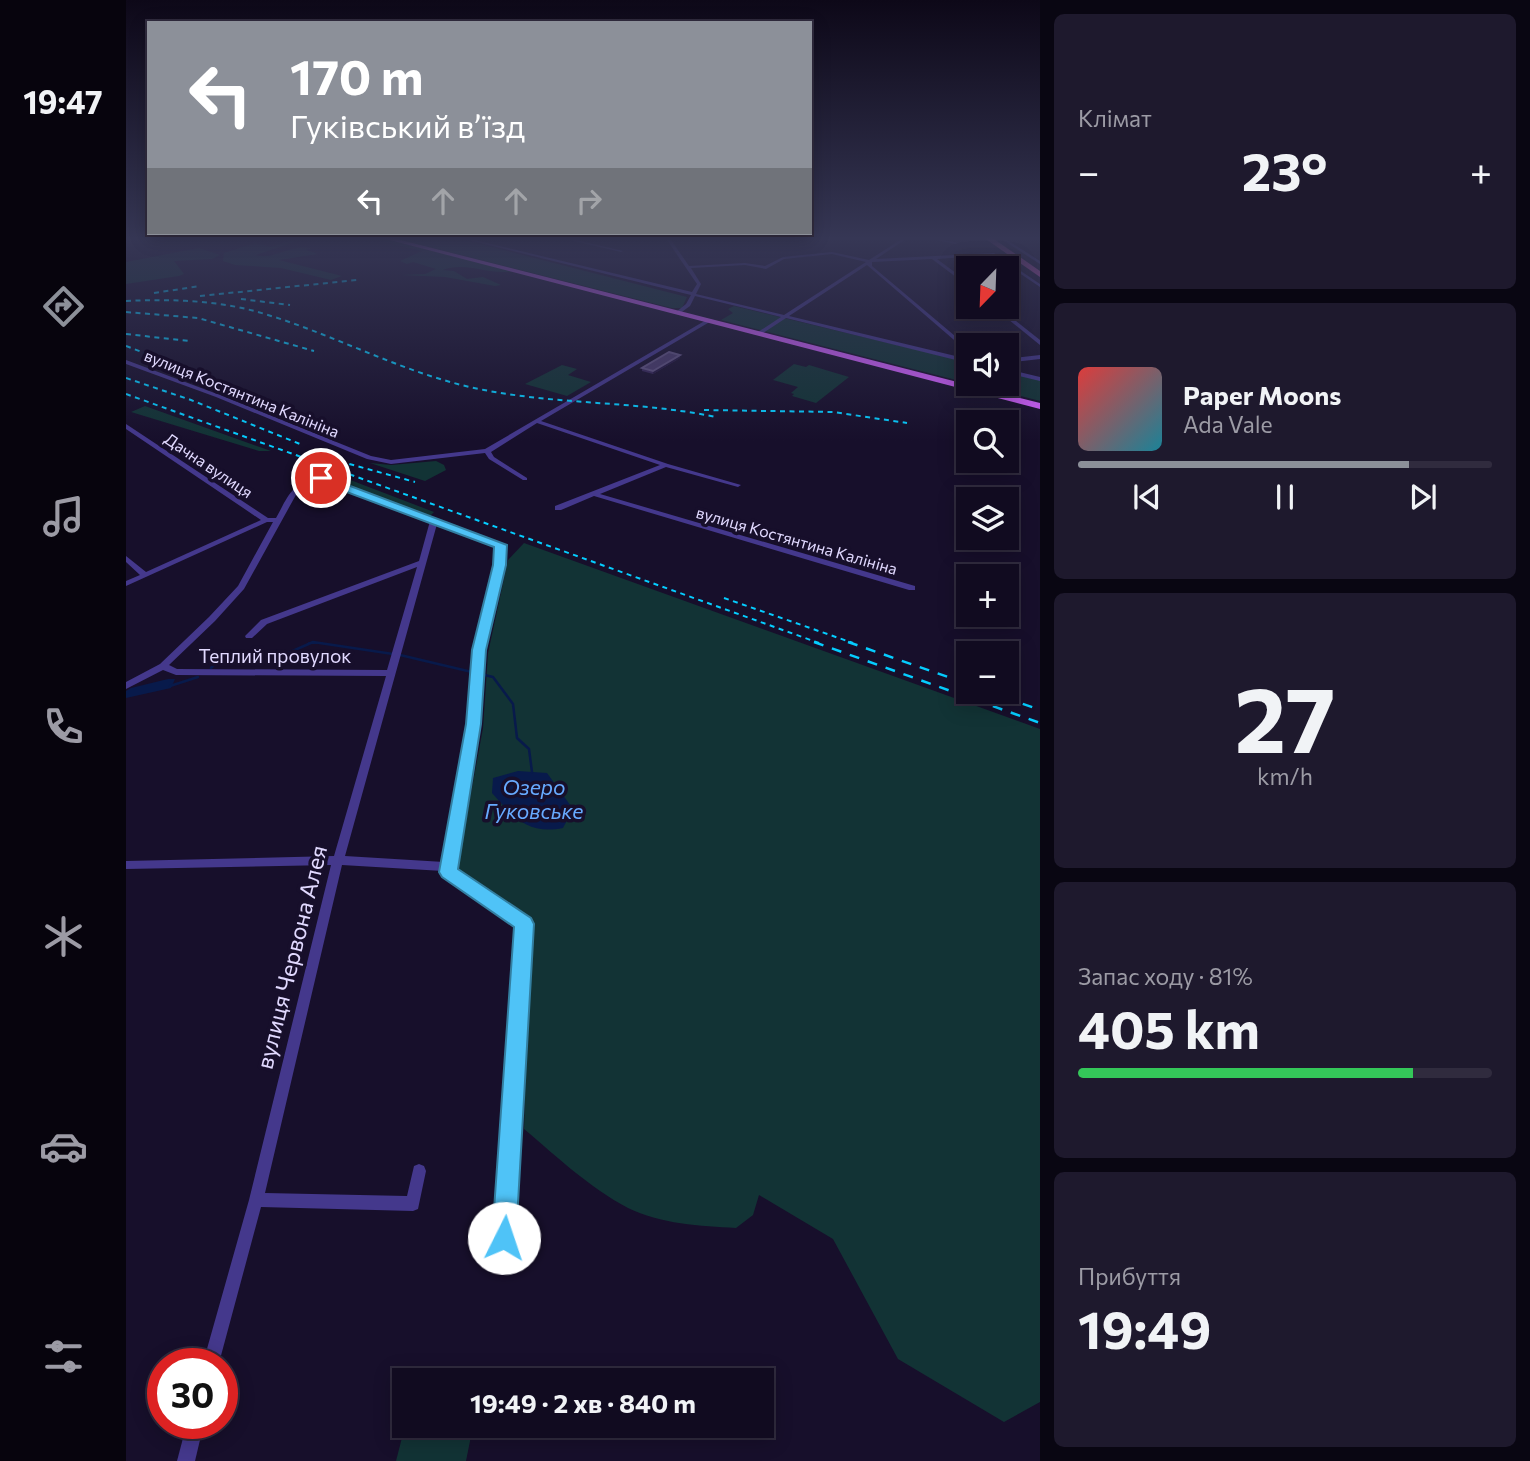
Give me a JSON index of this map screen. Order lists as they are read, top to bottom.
{
  "streets": {
    "street": [
      "вулиця Костянтина Калініна",
      "Дачна вулиця",
      "Теплий провулок",
      "вулиця Червона Алея"
    ]
  },
  "crossings": [
    ["Теплий провулок", "вулиця Червона Алея"]
  ],
  "water": ["Озеро Гуковське"],
  "north": "bottom left",
  "page": {
    "tabs": "19:47",
    "tile": [
      "Клімат",
      ["27", "km/h"],
      ["Запас ходу · 81%", "405 km"],
      ["Прибуття", "19:49"]
    ],
    "turn": ["170 m", "Гуківський в’їзд"],
    "heat": ["−", "23°", "+"],
    "map_buttons": ["+", "−"],
    "song": ["Paper Moons", "Ada Vale"],
    "limit": "30",
    "trip": "19:49 · 2 хв · 840 m"
  }
}
